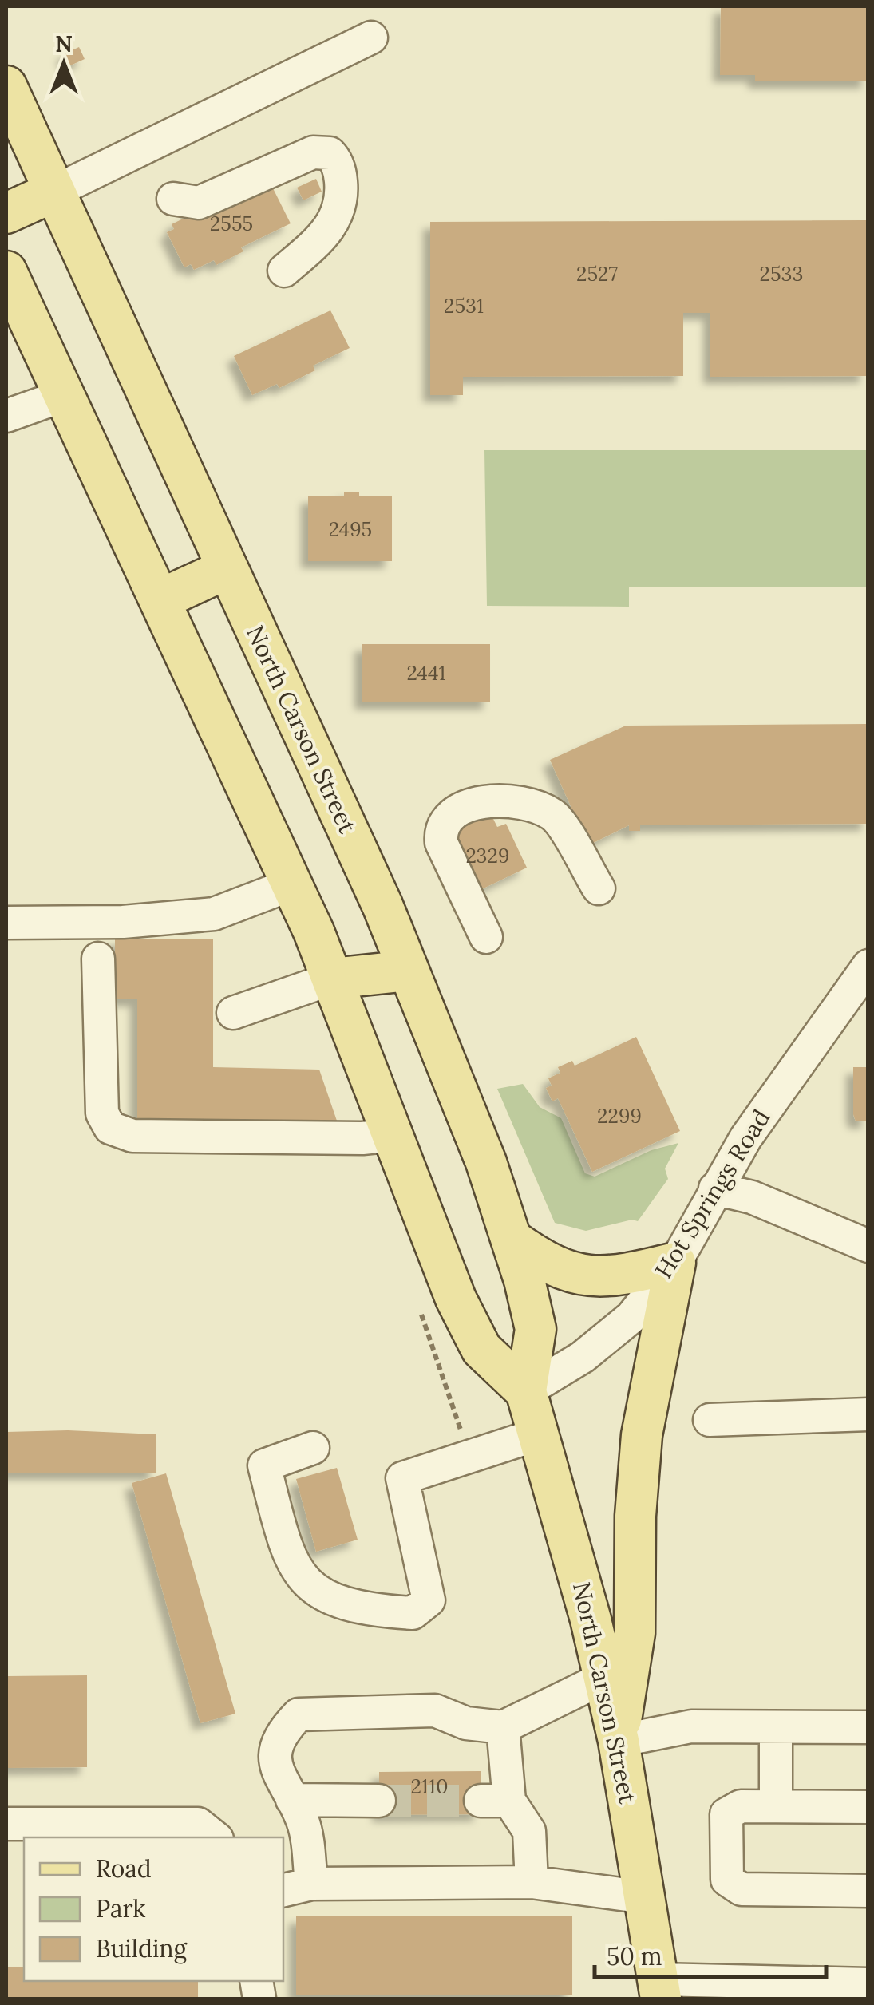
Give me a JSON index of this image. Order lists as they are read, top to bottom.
{
  "streets": {
    "main road": ["North Carson Street"],
    "street": ["Hot Springs Road"]
  },
  "crossings": [
    ["North Carson Street", "Hot Springs Road"]
  ],
  "house_numbers": [
    "2555",
    "2527",
    "2533",
    "2531",
    "2495",
    "2441",
    "2329",
    "2299",
    "2110"
  ],
  "legend": ["Road", "Park", "Building"],
  "scale_bar": "50 m",
  "north": "top"
}
